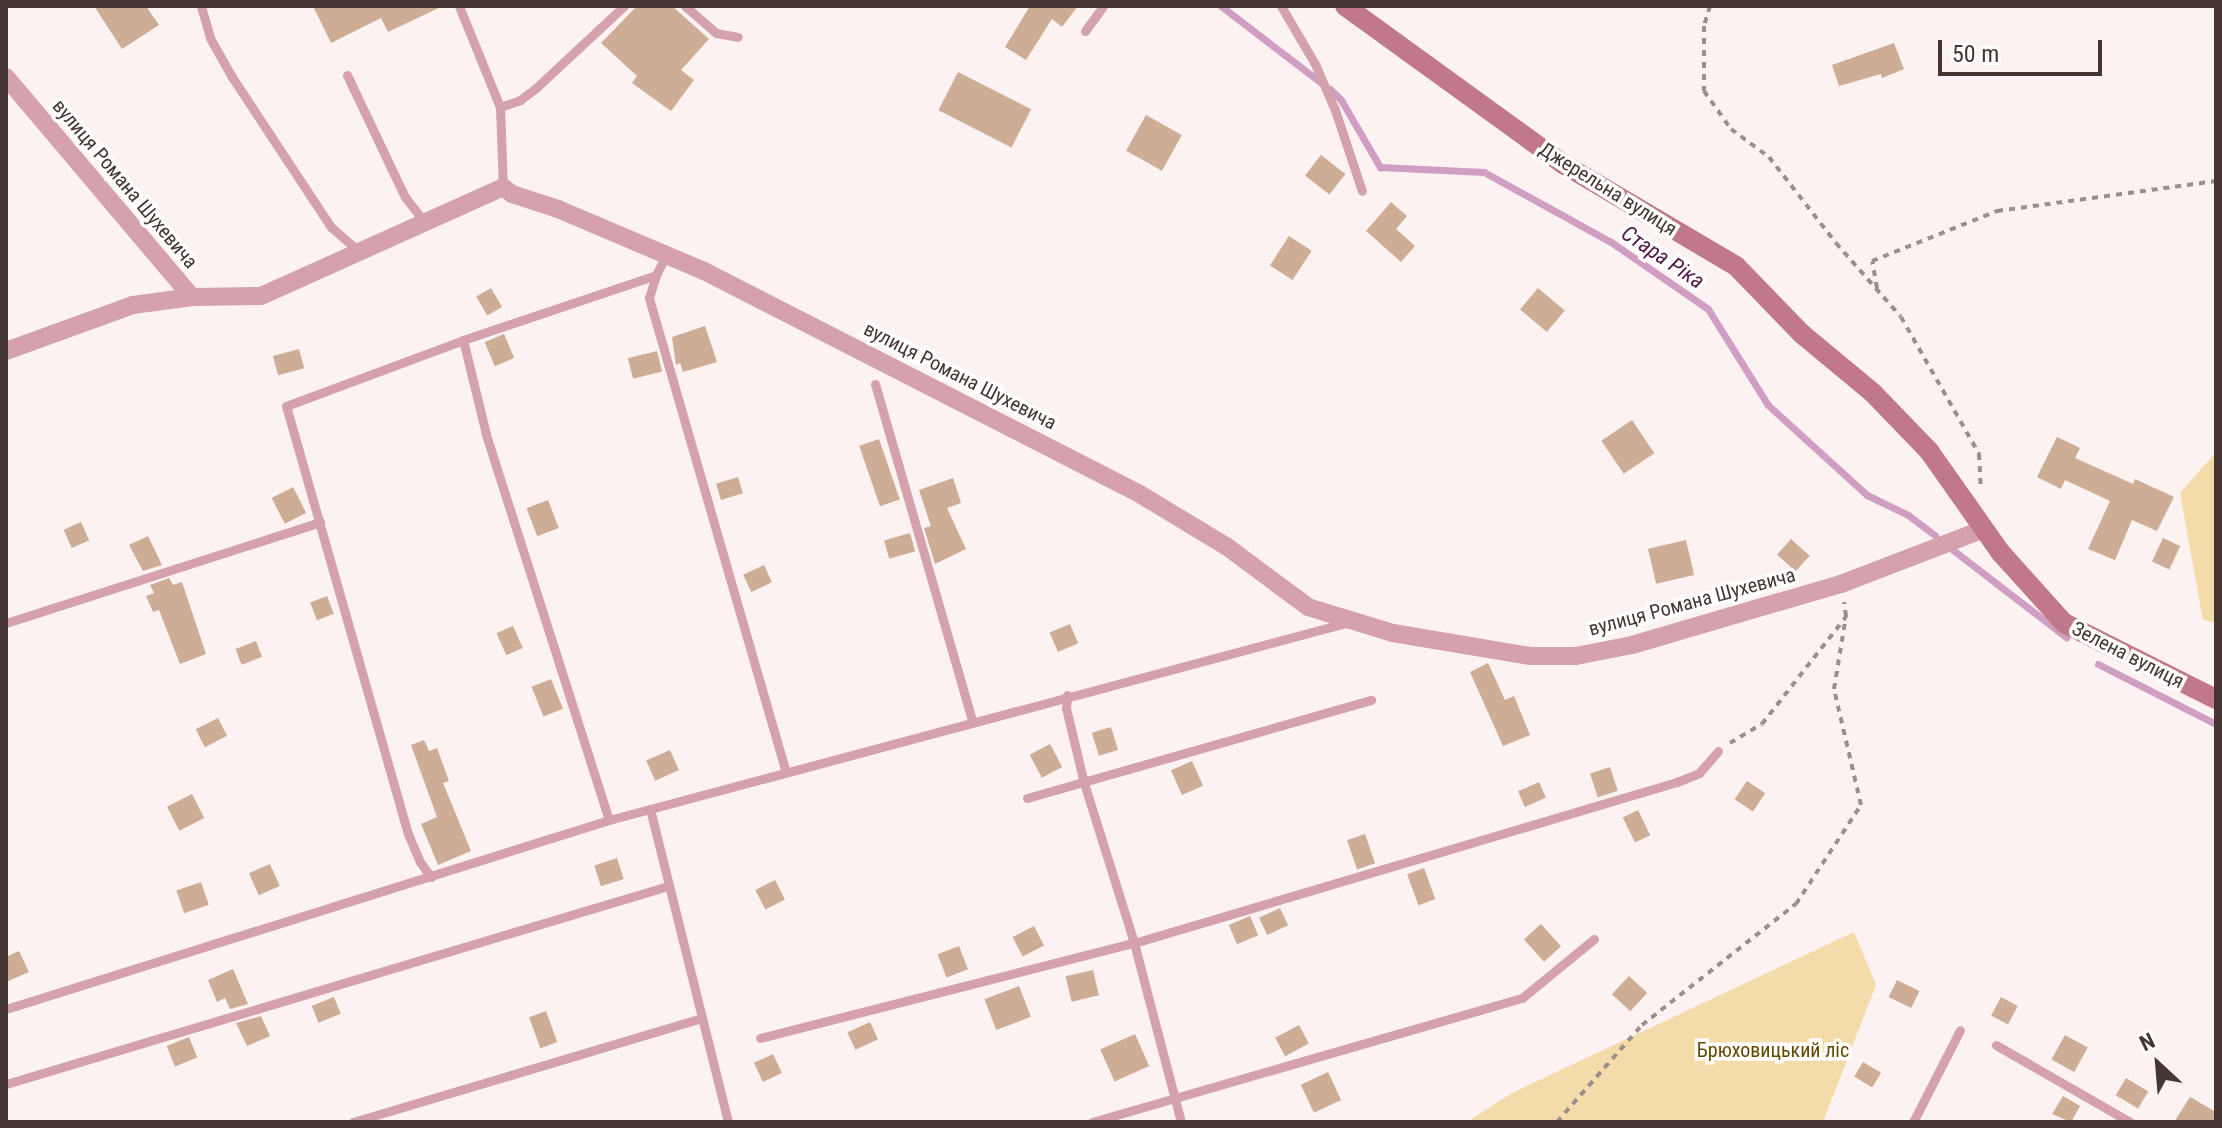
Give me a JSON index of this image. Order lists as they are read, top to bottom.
{
  "streets": {
    "street": ["вулиця Романа Шухевича", "Джерельна вулиця", "Зелена вулиця"]
  },
  "crossings": [
    ["вулиця Романа Шухевича", "Джерельна вулиця"],
    ["вулиця Романа Шухевича", "Зелена вулиця"],
    ["Джерельна вулиця", "Зелена вулиця"]
  ],
  "water": ["Стара Ріка"],
  "parks": ["Брюховицький ліс"],
  "scale_bar": "50 m",
  "north": "top left"
}
